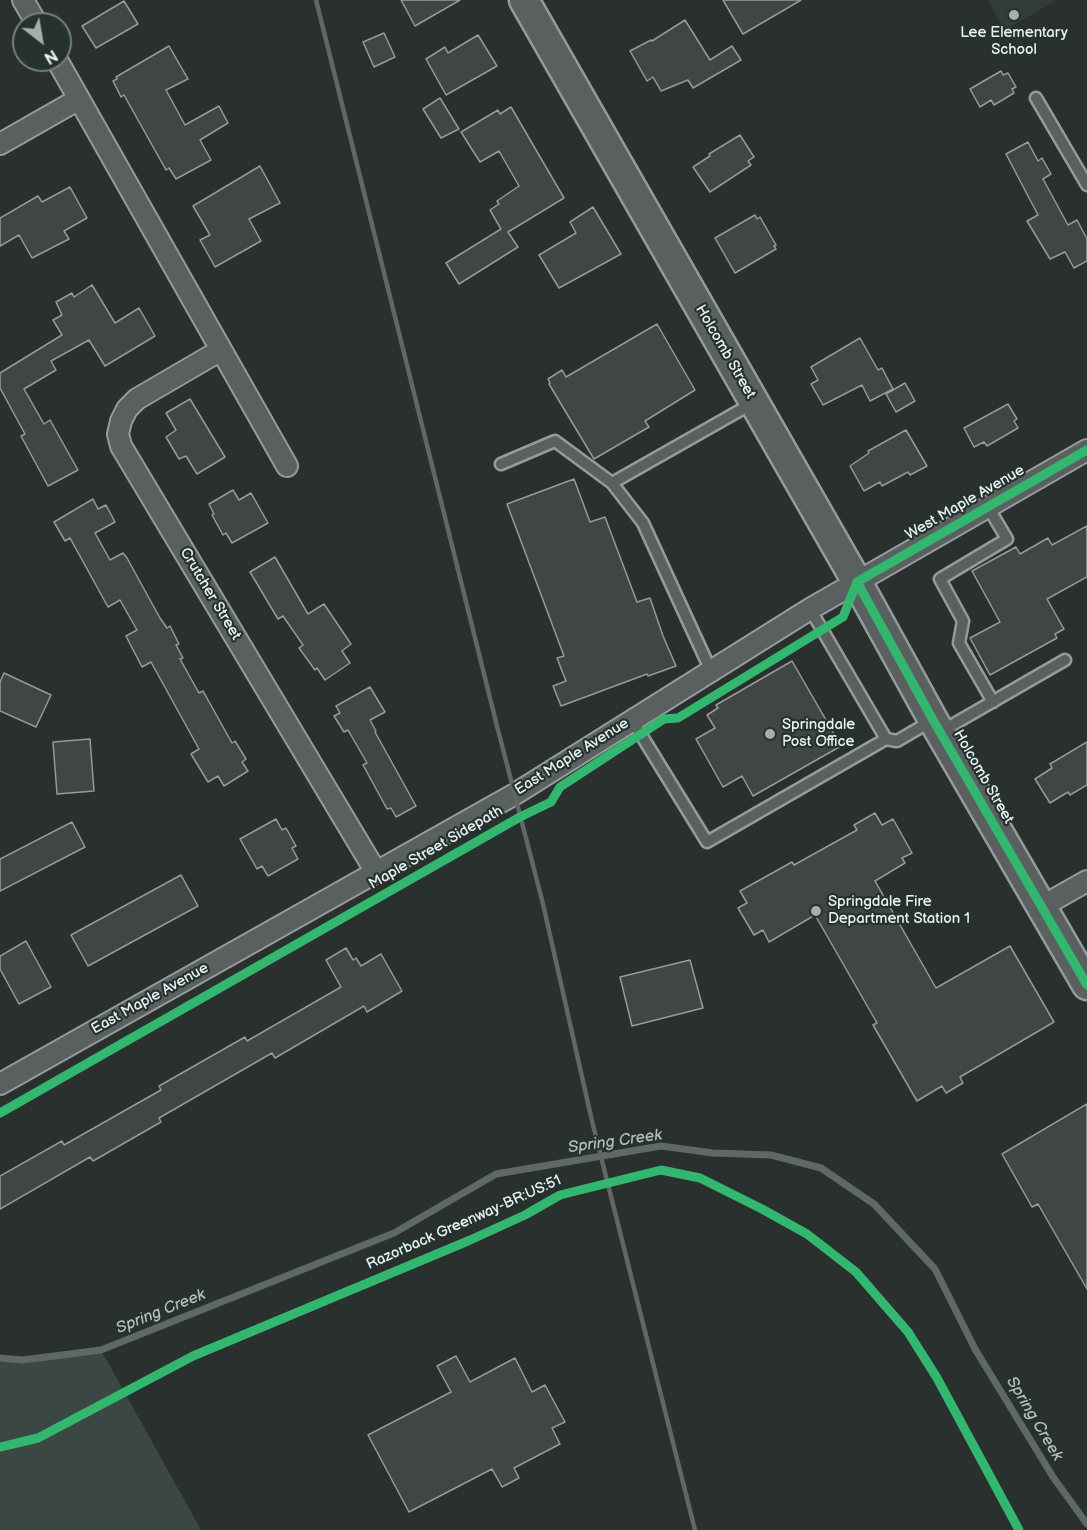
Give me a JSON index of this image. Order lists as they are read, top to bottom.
{
  "streets": {
    "street": [
      "Holcomb Street",
      "West Maple Avenue",
      "Crutcher Street",
      "East Maple Avenue"
    ],
    "cycle path": ["Maple Street Sidepath", "Razorback Greenway-BR:US:51"]
  },
  "crossings": [
    ["Holcomb Street", "West Maple Avenue"],
    ["Holcomb Street", "East Maple Avenue"],
    ["West Maple Avenue", "East Maple Avenue"],
    ["Crutcher Street", "East Maple Avenue"]
  ],
  "water": ["Spring Creek"],
  "places": ["Lee Elementary School", "Springdale Post Office", "Springdale Fire Department Station 1"],
  "north": "bottom right"
}
